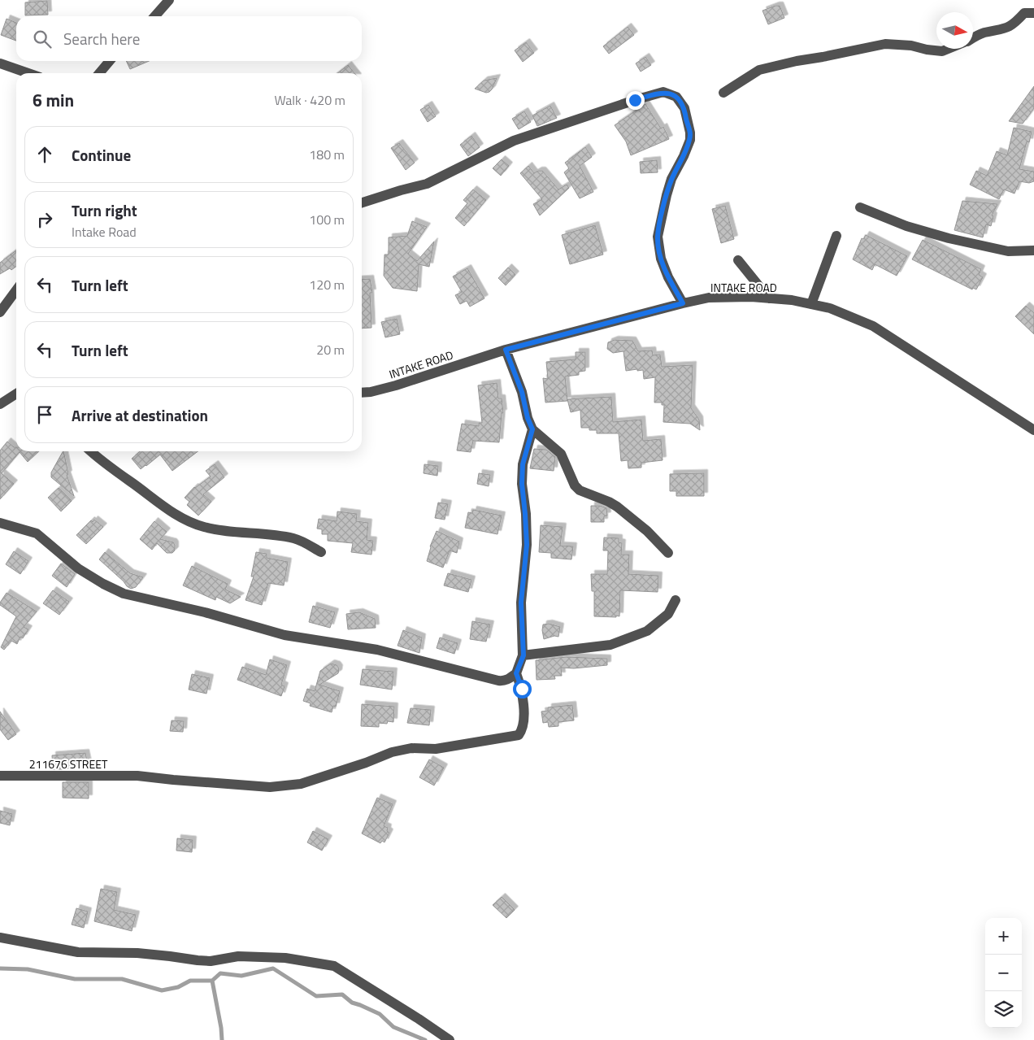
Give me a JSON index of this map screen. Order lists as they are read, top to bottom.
{
  "streets": {
    "street": ["INTAKE ROAD", "211676 STREET"]
  },
  "north": "right",
  "page": {
    "search": "Search here",
    "heading": ["6 min", "Walk · 420 m"],
    "list": [
      ["Continue", "180 m"],
      ["Turn right", "Intake Road", "100 m"],
      ["Turn left", "120 m"],
      ["Turn left", "20 m"],
      "Arrive at destination"
    ],
    "map_buttons": ["+", "−"]
  }
}
